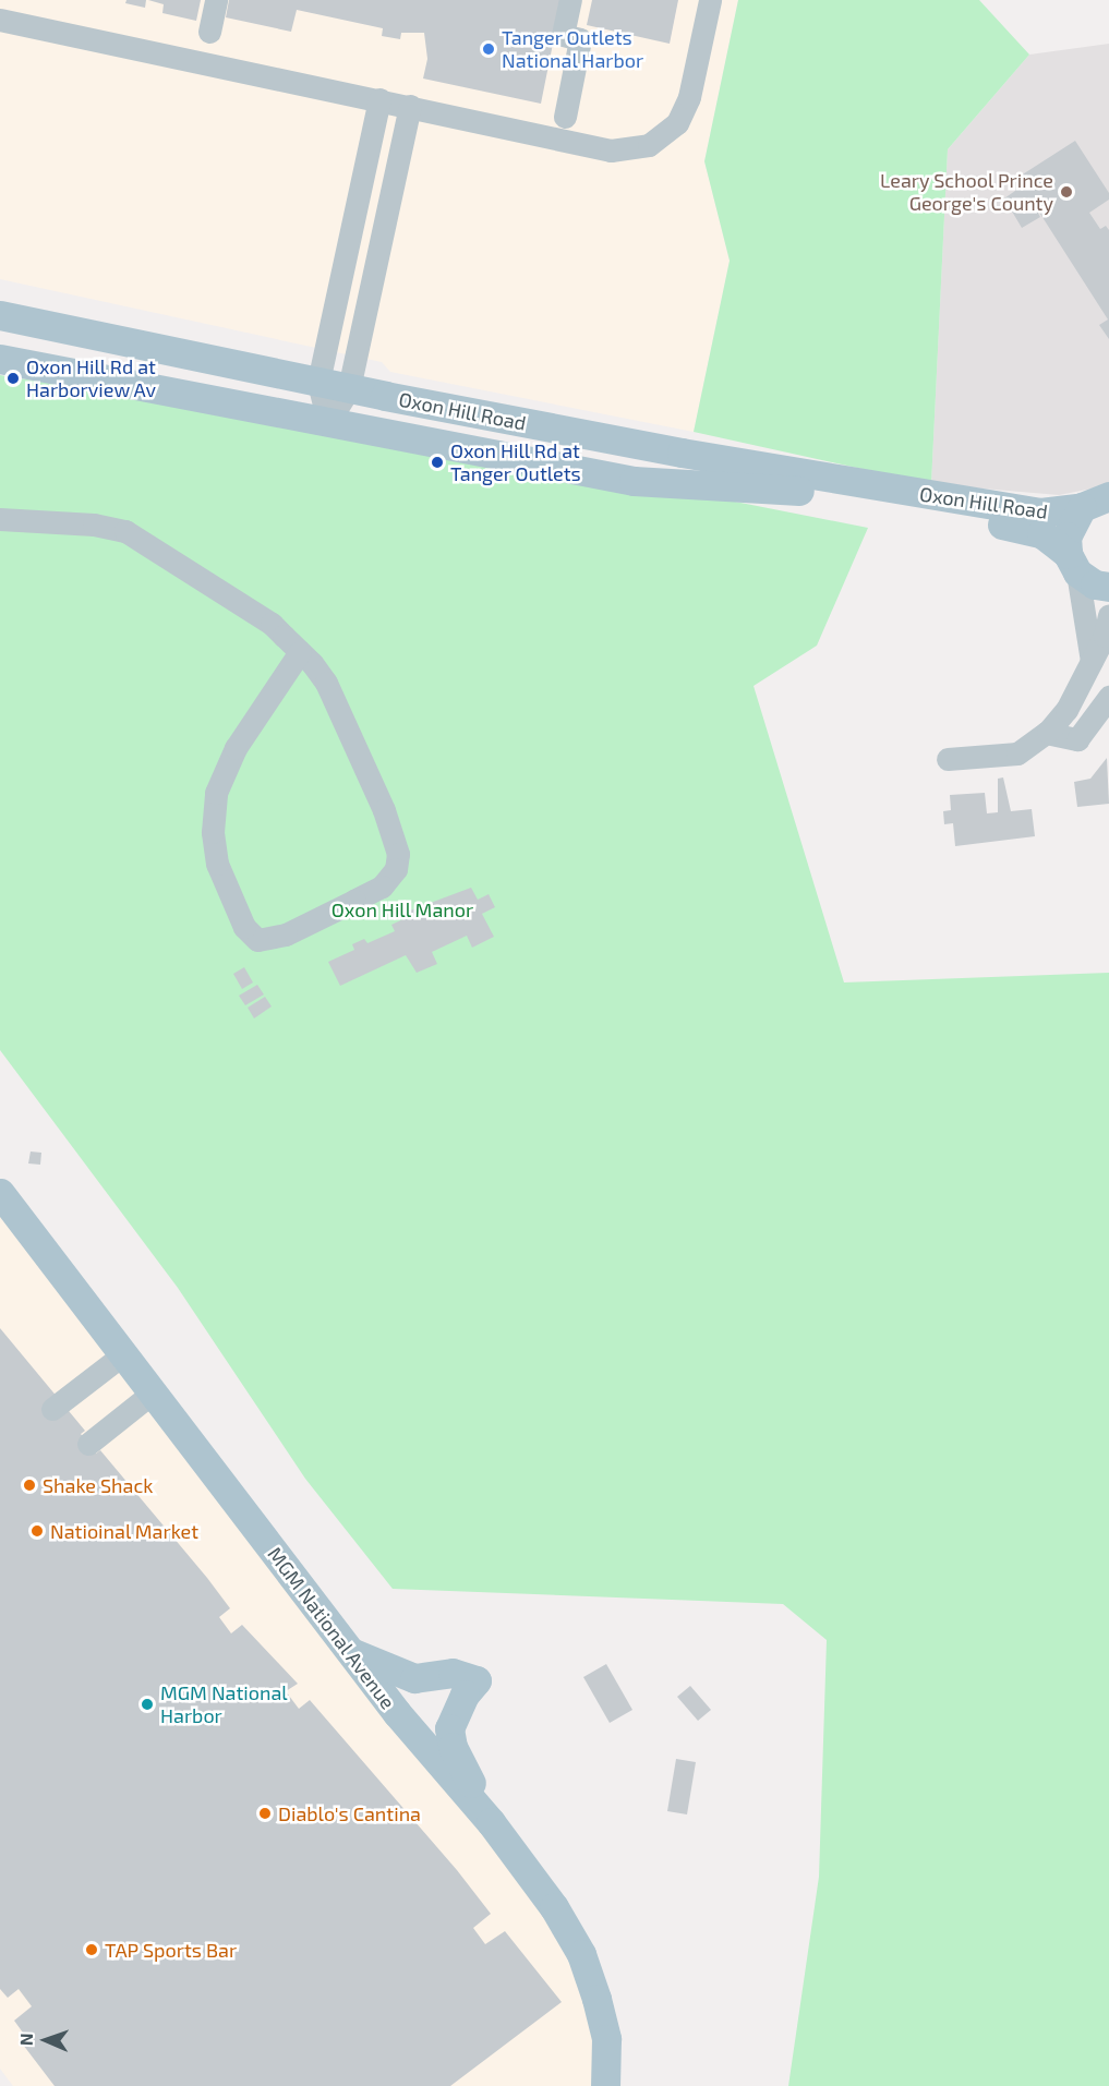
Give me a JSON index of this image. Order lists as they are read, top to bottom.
{
  "streets": {
    "main road": ["Oxon Hill Road", "MGM National Avenue"]
  },
  "parks": ["Oxon Hill Manor"],
  "places": [
    "Tanger Outlets National Harbor",
    "Leary School Prince George's County",
    "Oxon Hill Rd at Harborview Av",
    "Oxon Hill Rd at Tanger Outlets",
    "Shake Shack",
    "Natioinal Market",
    "MGM National Harbor",
    "Diablo's Cantina",
    "TAP Sports Bar"
  ],
  "north": "left"
}
